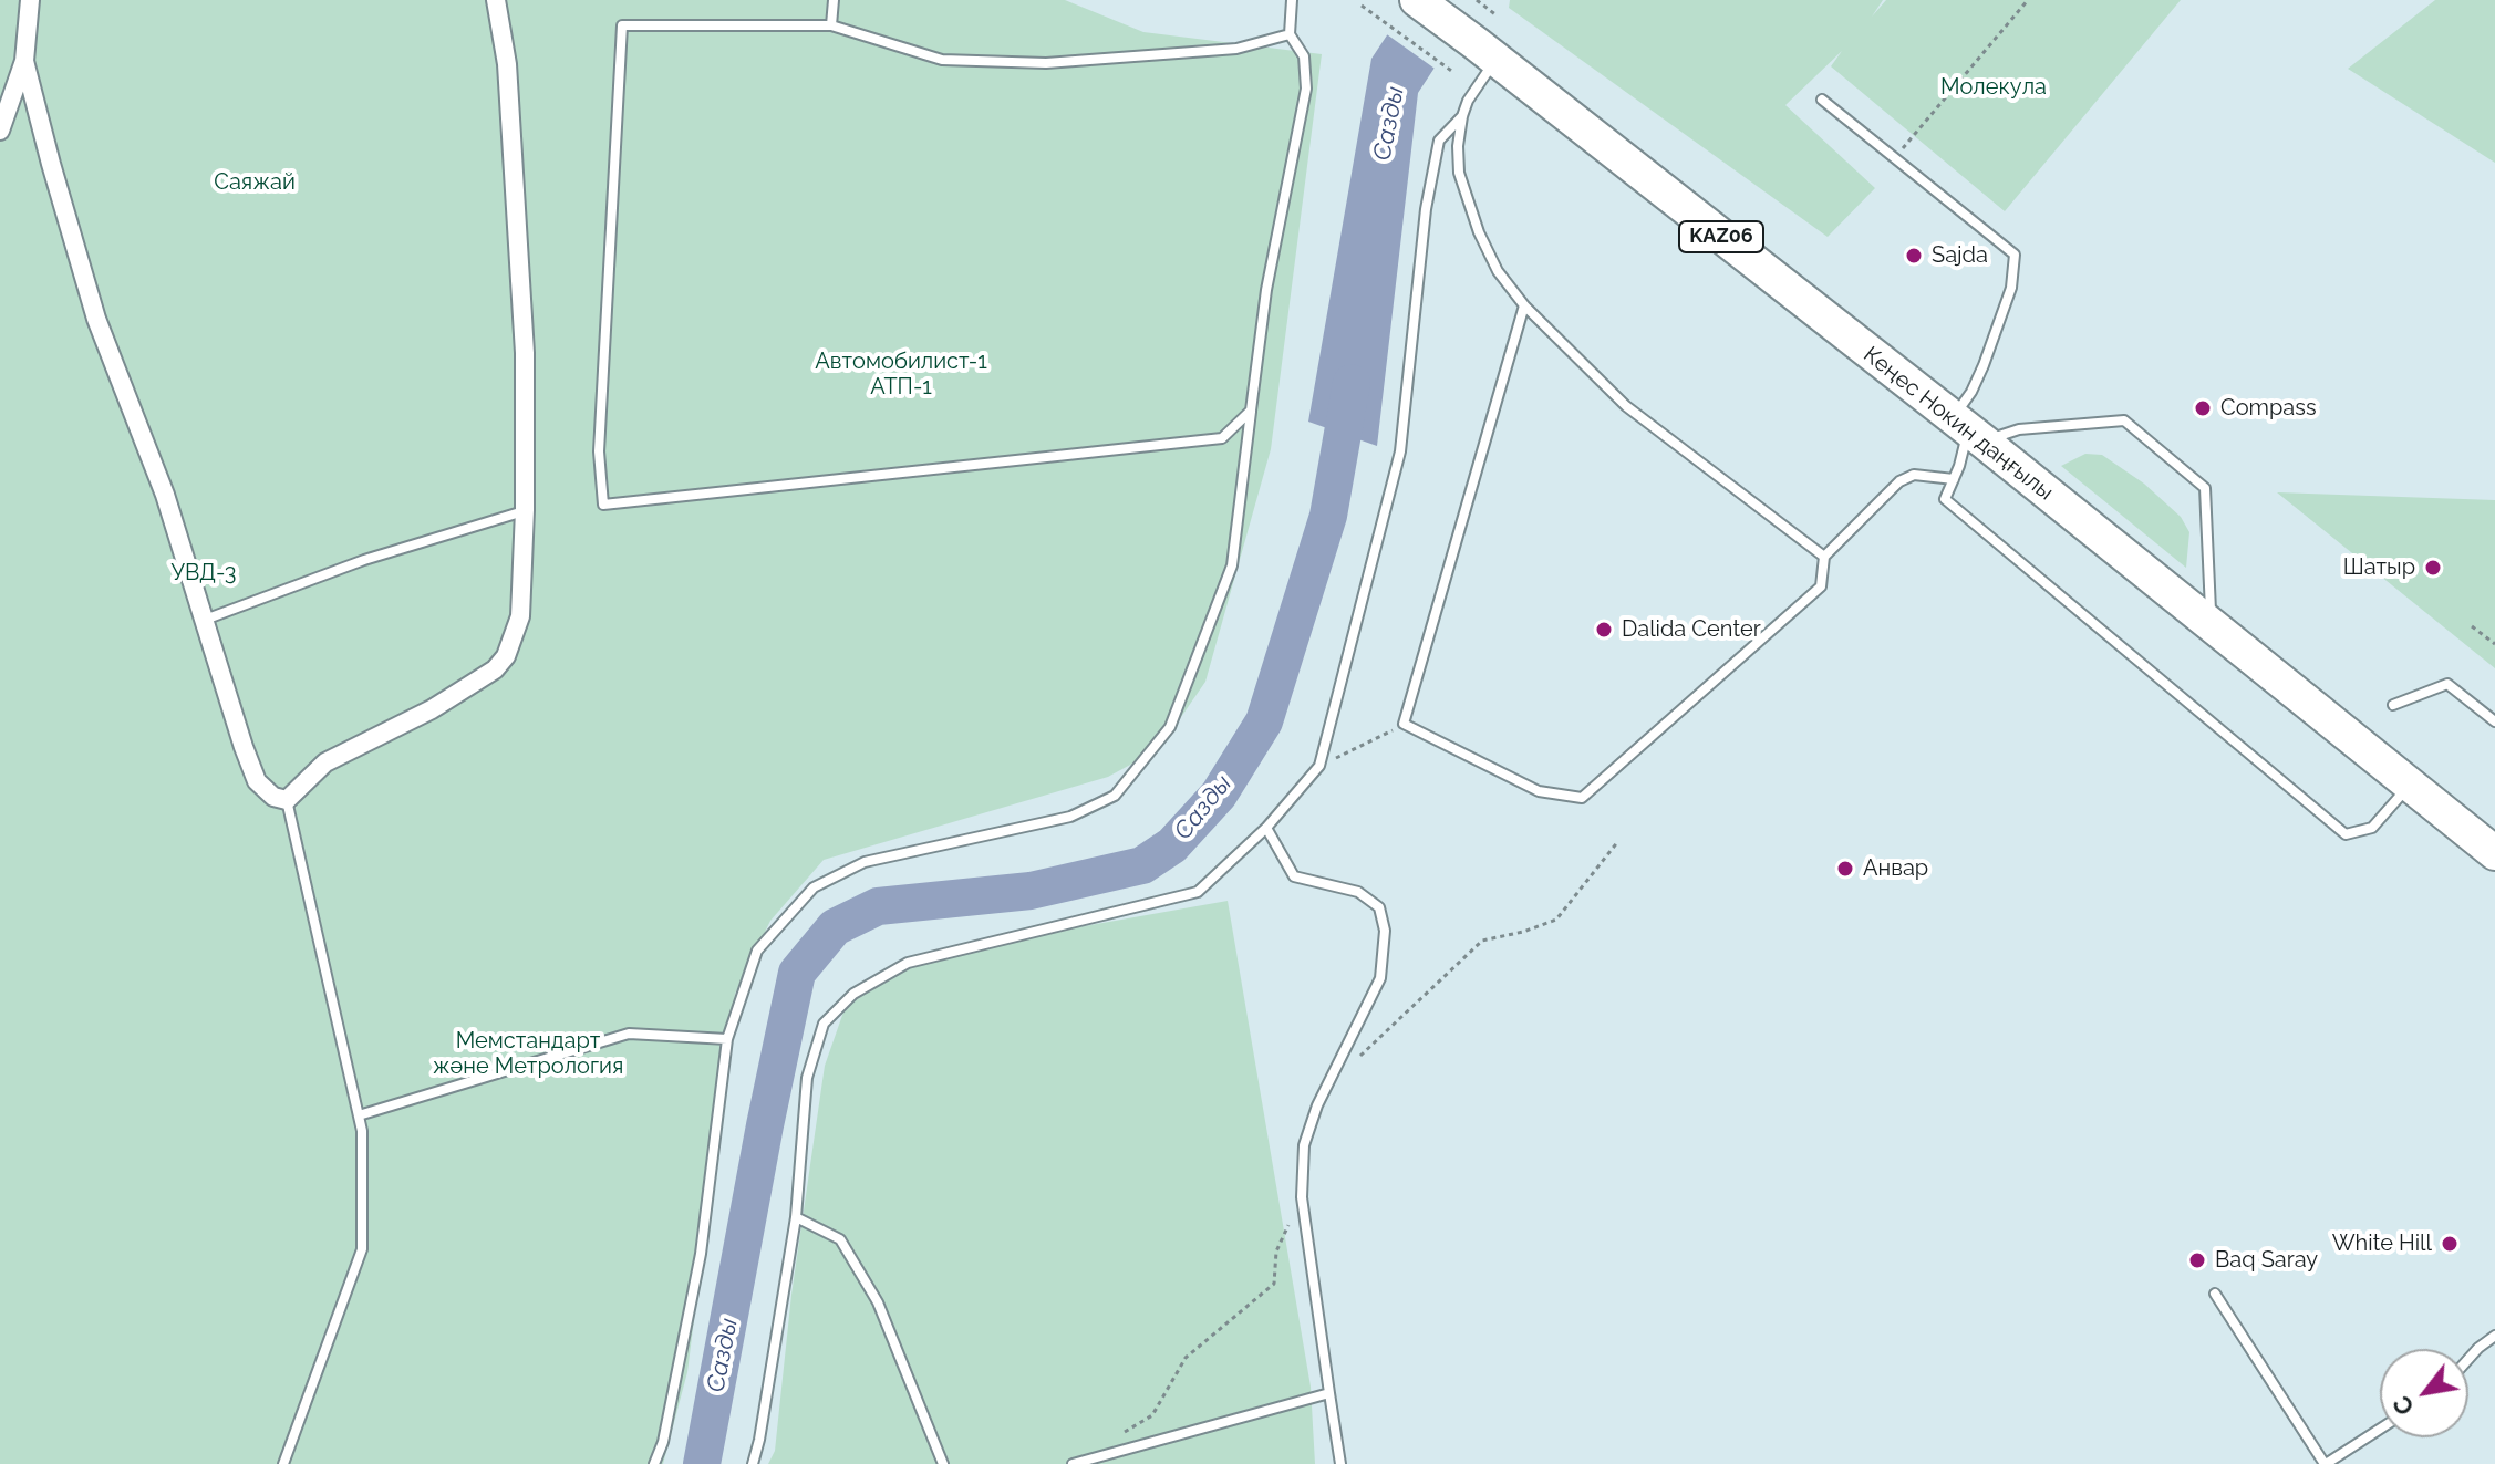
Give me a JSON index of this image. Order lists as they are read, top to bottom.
{
  "streets": {
    "highway": ["KАZ06", "Кеңес Нокин даңғылы"]
  },
  "water": ["Сазды"],
  "parks": [
    "Молекула",
    "Саяжай",
    "Автомобилист-1 АТП-1",
    "УВД-3",
    "Мемстандарт және Метрология"
  ],
  "places": [
    "Sajda",
    "Compass",
    "Шатыр",
    "Dalida Center",
    "Анвар",
    "White Hill",
    "Baq Saray"
  ],
  "north": "bottom left"
}
